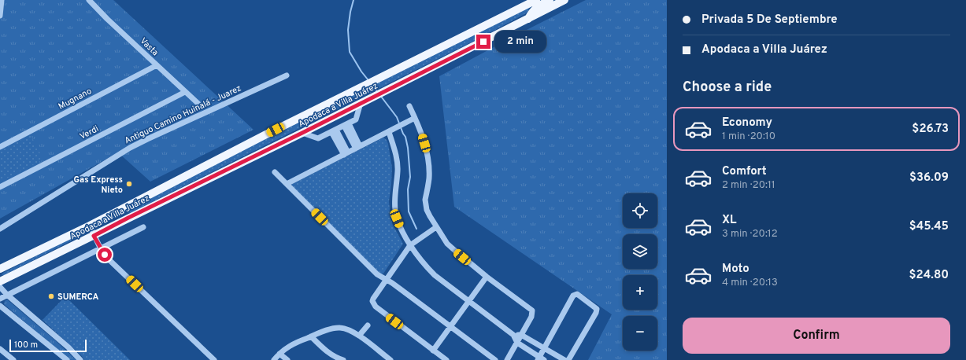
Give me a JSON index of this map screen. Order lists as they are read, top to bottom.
{
  "streets": {
    "main road": ["Apodaca a Villa Juárez"],
    "street": [
      "Vasta",
      "Mugnano",
      "Antiguo Camino Huinalá - Juarez",
      "Verdi"
    ]
  },
  "crossings": [
    ["Vasta", "Mugnano"],
    ["Vasta", "Verdi"]
  ],
  "places": ["Gas Express Nieto", "SUMERCA"],
  "scale_bar": "100 m",
  "page": {
    "banner": ["Privada 5 De Septiembre", "Apodaca a Villa Juárez"],
    "bubble": "2 min",
    "heading": "Choose a ride",
    "list": [
      {
        "name": "Economy",
        "note": "1 min · 20:10",
        "value": "$26.73"
      },
      {
        "name": "Comfort",
        "note": "2 min · 20:11",
        "value": "$36.09"
      },
      {
        "name": "XL",
        "note": "3 min · 20:12",
        "value": "$45.45"
      },
      {
        "name": "Moto",
        "note": "4 min · 20:13",
        "value": "$24.80"
      }
    ],
    "map_buttons": ["+", "−"],
    "buttons": "Confirm",
    "scale": "100 m"
  }
}
